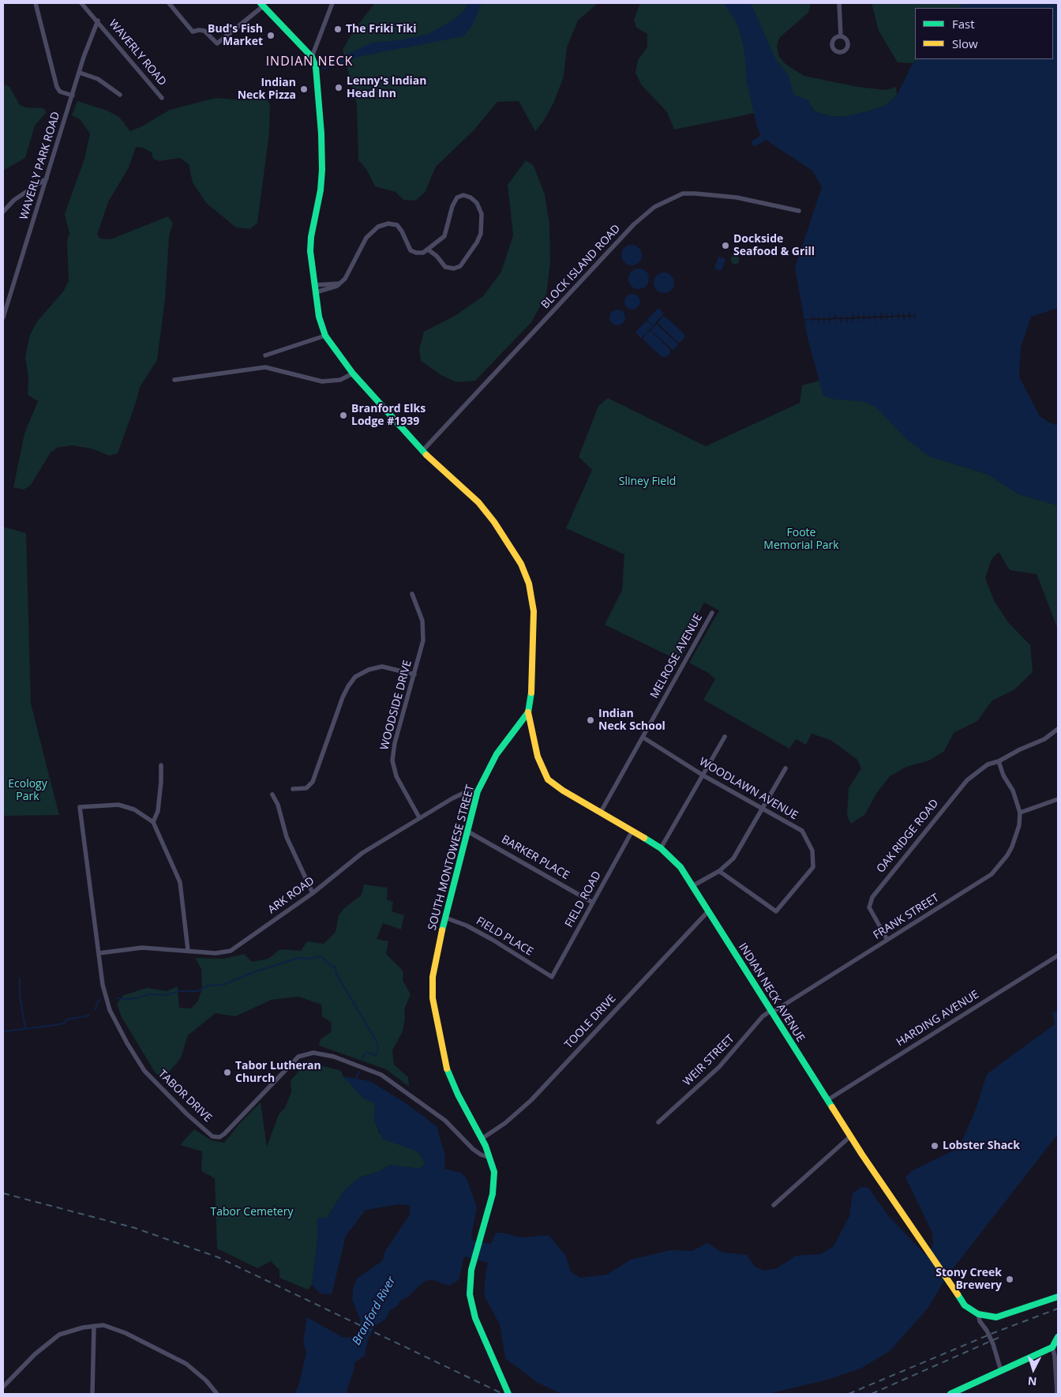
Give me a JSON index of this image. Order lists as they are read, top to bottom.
{
  "streets": {
    "main road": ["SOUTH MONTOWESE STREET", "INDIAN NECK AVENUE"],
    "street": [
      "WAVERLY ROAD",
      "WAVERLY PARK ROAD",
      "BLOCK ISLAND ROAD",
      "MELROSE AVENUE",
      "WOODSIDE DRIVE",
      "WOODLAWN AVENUE",
      "OAK RIDGE ROAD",
      "BARKER PLACE",
      "ARK ROAD",
      "FIELD ROAD",
      "FRANK STREET",
      "FIELD PLACE",
      "HARDING AVENUE",
      "TOOLE DRIVE",
      "WEIR STREET",
      "TABOR DRIVE"
    ]
  },
  "crossings": [
    ["WAVERLY ROAD", "WAVERLY PARK ROAD"],
    ["BLOCK ISLAND ROAD", "SOUTH MONTOWESE STREET"],
    ["MELROSE AVENUE", "WOODLAWN AVENUE"],
    ["MELROSE AVENUE", "INDIAN NECK AVENUE"],
    ["WOODSIDE DRIVE", "ARK ROAD"],
    ["OAK RIDGE ROAD", "FRANK STREET"],
    ["SOUTH MONTOWESE STREET", "BARKER PLACE"],
    ["SOUTH MONTOWESE STREET", "ARK ROAD"],
    ["SOUTH MONTOWESE STREET", "FIELD PLACE"],
    ["SOUTH MONTOWESE STREET", "INDIAN NECK AVENUE"],
    ["SOUTH MONTOWESE STREET", "TOOLE DRIVE"],
    ["SOUTH MONTOWESE STREET", "TABOR DRIVE"],
    ["BARKER PLACE", "FIELD ROAD"],
    ["ARK ROAD", "TABOR DRIVE"],
    ["FIELD ROAD", "FIELD PLACE"],
    ["FIELD ROAD", "INDIAN NECK AVENUE"],
    ["FRANK STREET", "INDIAN NECK AVENUE"],
    ["FRANK STREET", "WEIR STREET"],
    ["INDIAN NECK AVENUE", "HARDING AVENUE"],
    ["INDIAN NECK AVENUE", "TOOLE DRIVE"],
    ["INDIAN NECK AVENUE", "WEIR STREET"]
  ],
  "districts": ["INDIAN NECK"],
  "water": ["Branford River"],
  "parks": [
    "Sliney Field",
    "Foote Memorial Park",
    "Ecology Park",
    "Tabor Cemetery"
  ],
  "places": [
    "The Friki Tiki",
    "Bud's Fish Market",
    "Lenny's Indian Head Inn",
    "Indian Neck Pizza",
    "Dockside Seafood & Grill",
    "Branford Elks Lodge #1939",
    "Indian Neck School",
    "Tabor Lutheran Church",
    "Lobster Shack",
    "Stony Creek Brewery"
  ],
  "legend": ["Fast", "Slow"],
  "north": "bottom"
}
